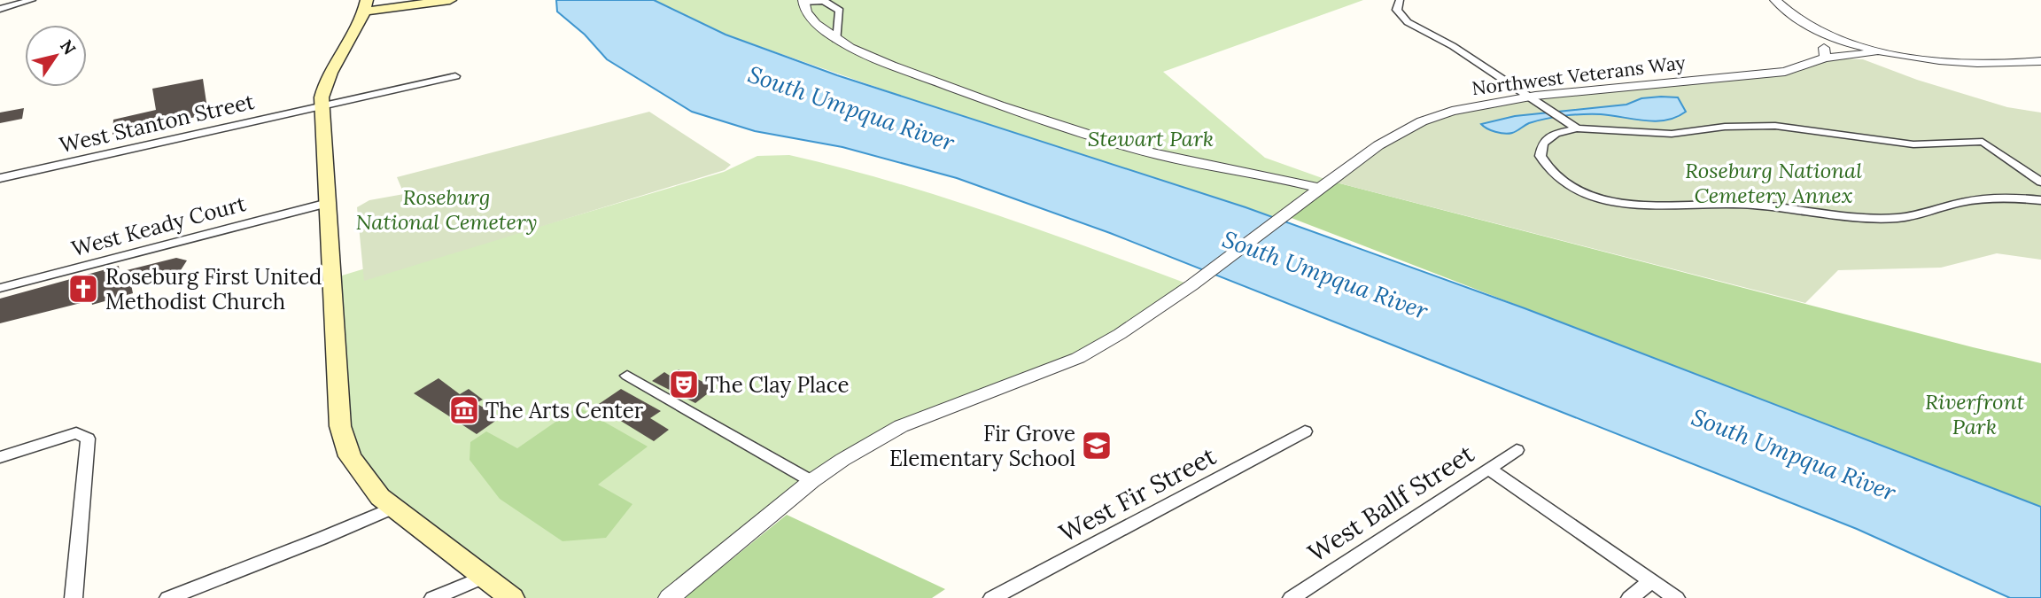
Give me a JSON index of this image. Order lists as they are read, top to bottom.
{
  "streets": {
    "street": [
      "Northwest Veterans Way",
      "West Stanton Street",
      "West Keady Court",
      "West Fir Street",
      "West Ballf Street"
    ]
  },
  "water": ["South Umpqua River"],
  "parks": [
    "Stewart Park",
    "Roseburg National Cemetery Annex",
    "Roseburg National Cemetery",
    "Riverfront Park"
  ],
  "places": {
    "church": ["Roseburg First United Methodist Church"],
    "theatre": ["The Clay Place"],
    "museum": ["The Arts Center"],
    "school or university": ["Fir Grove Elementary School"]
  },
  "north": "top right"
}
